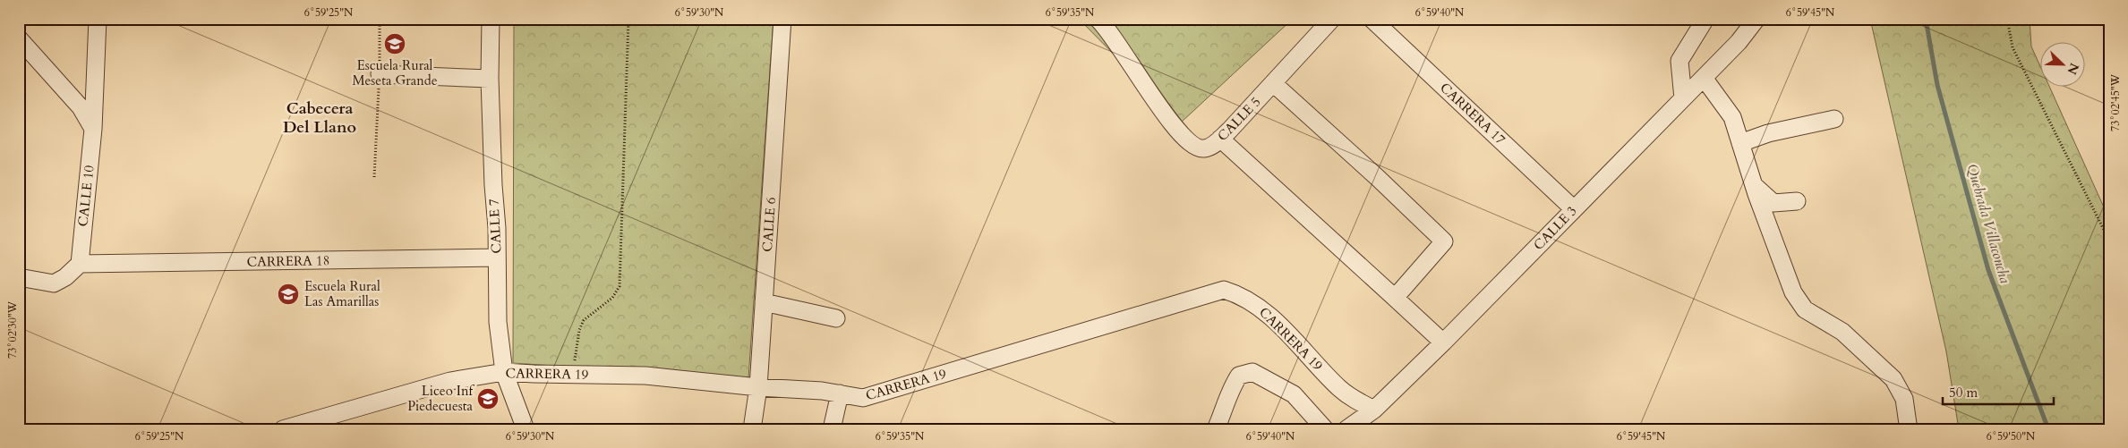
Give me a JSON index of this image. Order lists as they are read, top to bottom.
{
  "streets": {
    "street": [
      "CARRERA 17",
      "CALLE 5",
      "CALLE 10",
      "CALLE 6",
      "CALLE 7",
      "CALLE 3",
      "CARRERA 18",
      "CARRERA 19"
    ]
  },
  "crossings": [
    ["CARRERA 17", "CALLE 3"],
    ["CALLE 10", "CARRERA 18"],
    ["CALLE 6", "CARRERA 19"],
    ["CALLE 7", "CARRERA 18"],
    ["CALLE 7", "CARRERA 19"],
    ["CALLE 3", "CARRERA 19"]
  ],
  "districts": ["Cabecera Del Llano"],
  "water": ["Quebrada Villaconcha"],
  "places": {
    "school or university": ["Escuela Rural Meseta Grande", "Escuela Rural Las Amarillas", "Liceo Inf Piedecuesta"]
  },
  "scale_bar": "50 m",
  "north": "bottom right",
  "coordinates": [
    "6°59'25\"N",
    "6°59'30\"N",
    "6°59'35\"N",
    "6°59'40\"N",
    "6°59'45\"N",
    "73°02'45\"W",
    "73°02'30\"W",
    "6°59'50\"N"
  ]
}
